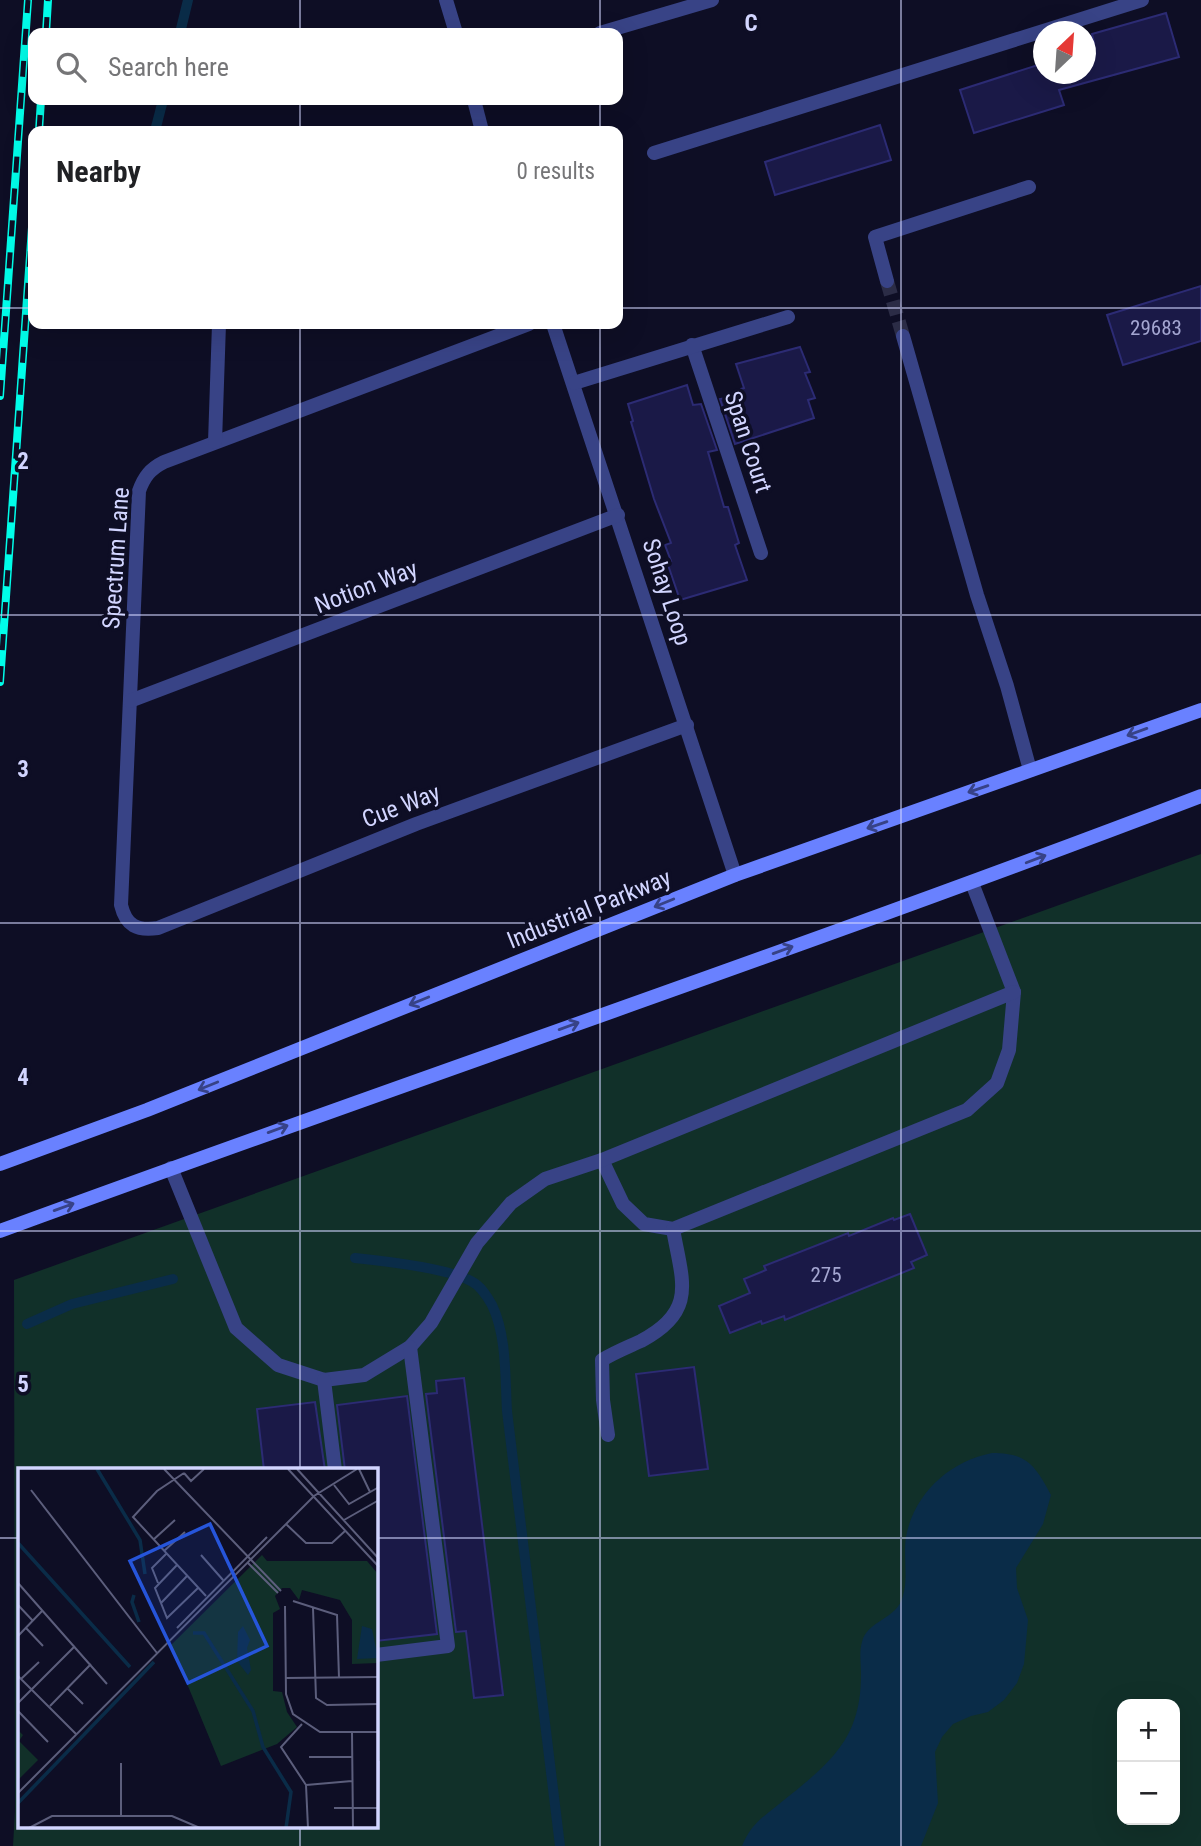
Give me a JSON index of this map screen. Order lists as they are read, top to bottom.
{
  "streets": {
    "main road": ["Industrial Parkway"],
    "street": [
      "Span Court",
      "Spectrum Lane",
      "Notion Way",
      "Sohay Loop",
      "Cue Way"
    ]
  },
  "crossings": [
    ["Spectrum Lane", "Notion Way"],
    ["Spectrum Lane", "Cue Way"],
    ["Notion Way", "Sohay Loop"],
    ["Sohay Loop", "Cue Way"],
    ["Sohay Loop", "Industrial Parkway"]
  ],
  "house_numbers": ["29683", "275"],
  "north": "top right",
  "page": {
    "search": "Search here",
    "heading": ["Nearby", "0 results"],
    "map_buttons": ["+", "−"]
  },
  "grid": {
    "columns": ["C"],
    "rows": [
      "2",
      "3",
      "4",
      "5"
    ]
  }
}
